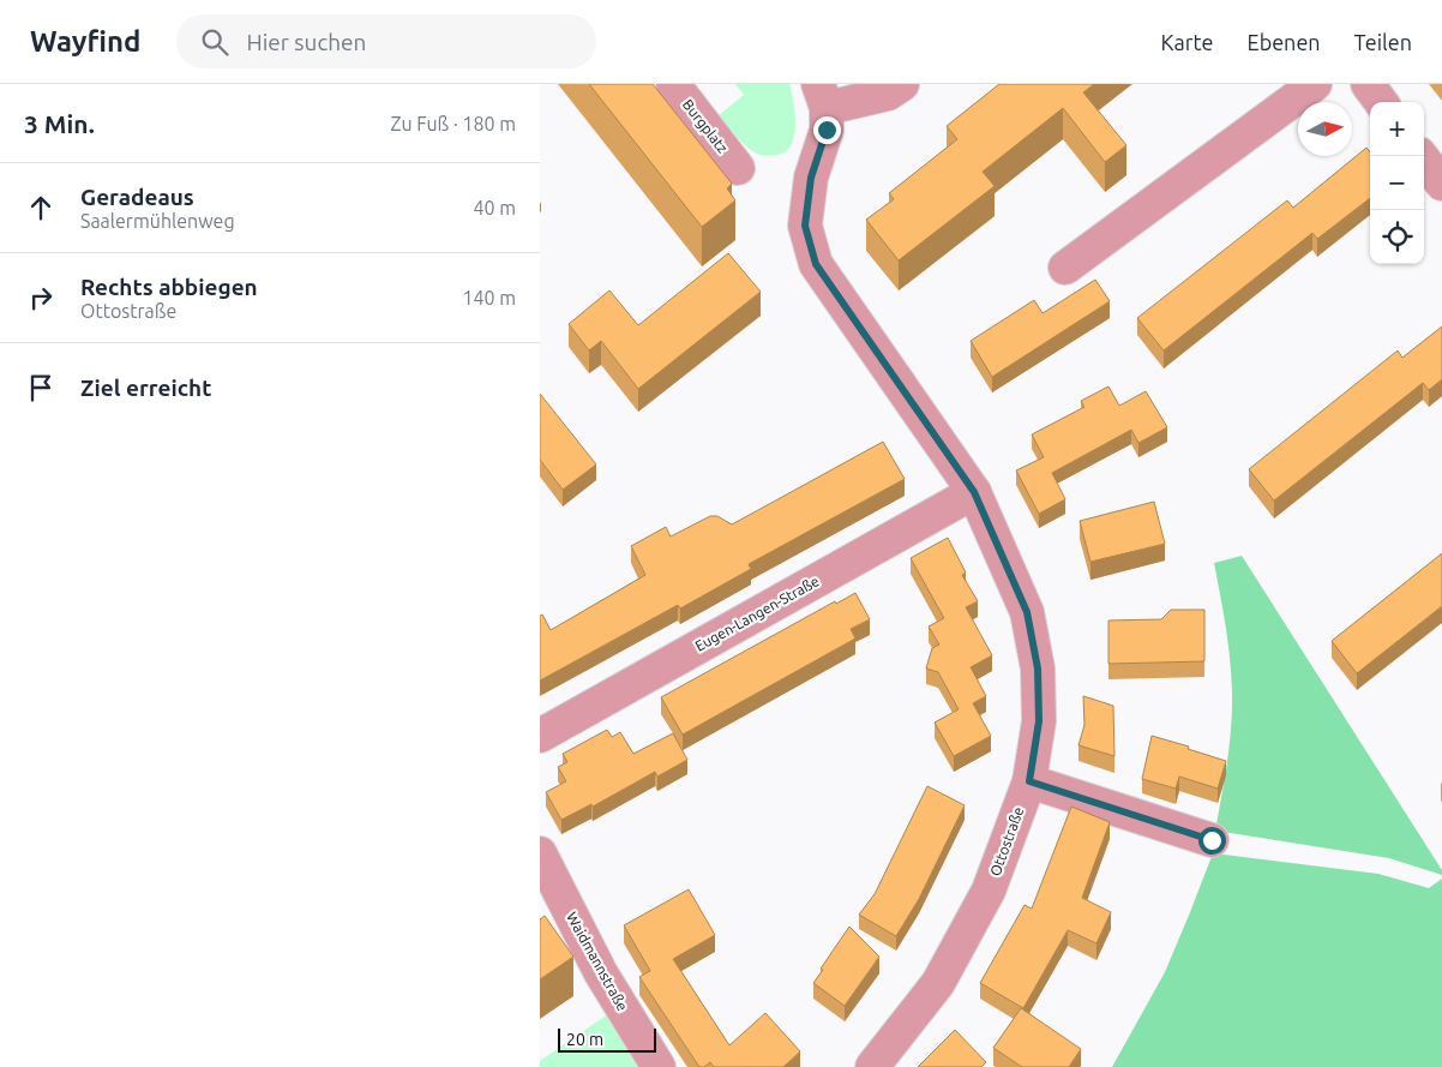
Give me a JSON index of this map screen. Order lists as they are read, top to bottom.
{
  "streets": {
    "street": [
      "Burgplatz",
      "Eugen-Langen-Straße",
      "Ottostraße",
      "Waidmannstraße"
    ]
  },
  "crossings": [
    ["Eugen-Langen-Straße", "Ottostraße"]
  ],
  "scale_bar": "20 m",
  "north": "right",
  "page": {
    "header": "Wayfind",
    "search": "Hier suchen",
    "nav": ["Karte", "Ebenen", "Teilen"],
    "heading": ["3 Min.", "Zu Fuß · 180 m"],
    "map_buttons": ["+", "−"],
    "list": [
      ["Geradeaus", "Saalermühlenweg", "40 m"],
      ["Rechts abbiegen", "Ottostraße", "140 m"],
      "Ziel erreicht"
    ],
    "scale": "20 m"
  }
}
